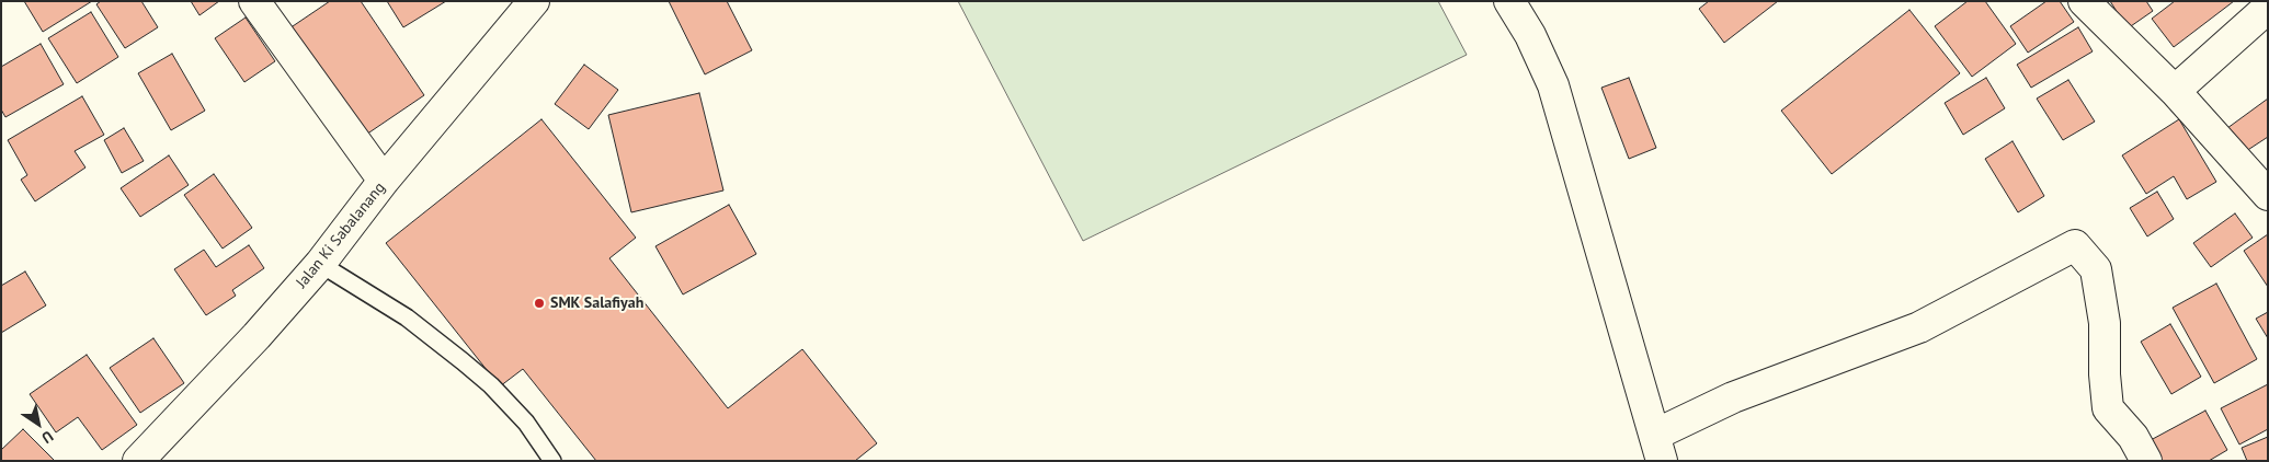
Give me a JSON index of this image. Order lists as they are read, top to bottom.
{
  "streets": {
    "street": ["Jalan Ki Sabalanang"]
  },
  "places": ["SMK Salafiyah"],
  "north": "bottom right"
}
